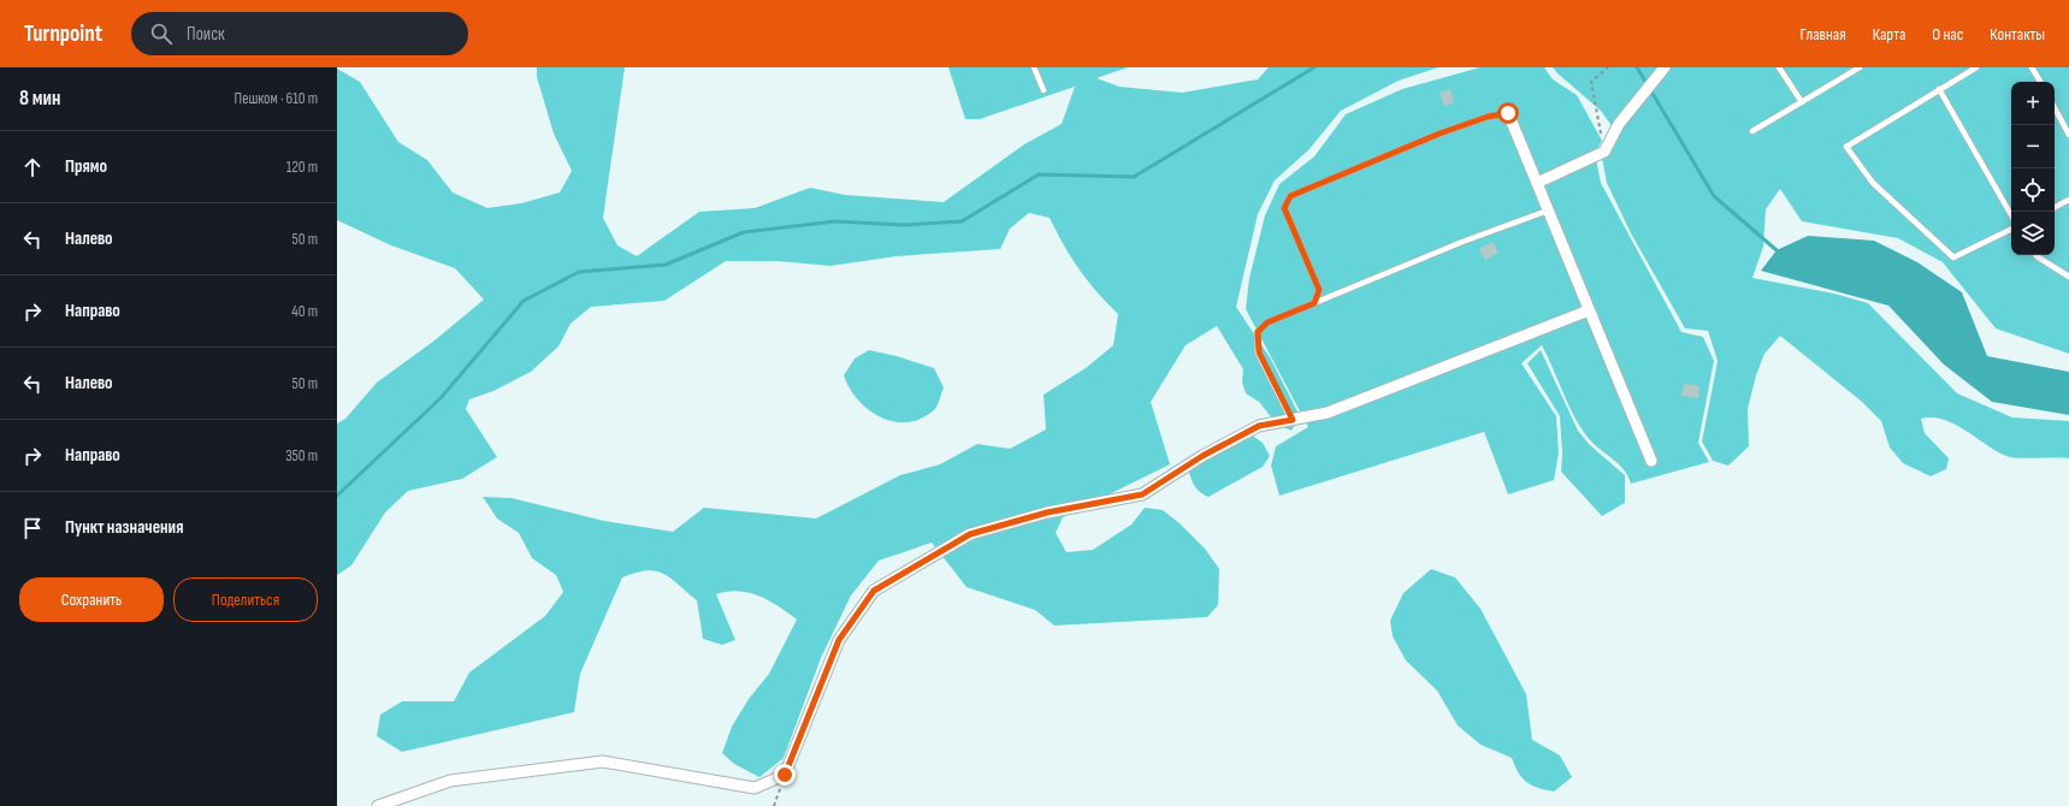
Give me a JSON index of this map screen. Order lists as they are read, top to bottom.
{
  "page": {
    "header": "Turnpoint",
    "search": "Поиск",
    "nav": [
      "Главная",
      "Карта",
      "О нас",
      "Контакты"
    ],
    "heading": ["8 мин", "Пешком · 610 m"],
    "map_buttons": ["+", "−"],
    "list": [
      ["Прямо", "120 m"],
      ["Налево", "50 m"],
      ["Направо", "40 m"],
      ["Налево", "50 m"],
      ["Направо", "350 m"],
      "Пункт назначения"
    ],
    "buttons": ["Сохранить", "Поделиться"]
  }
}
